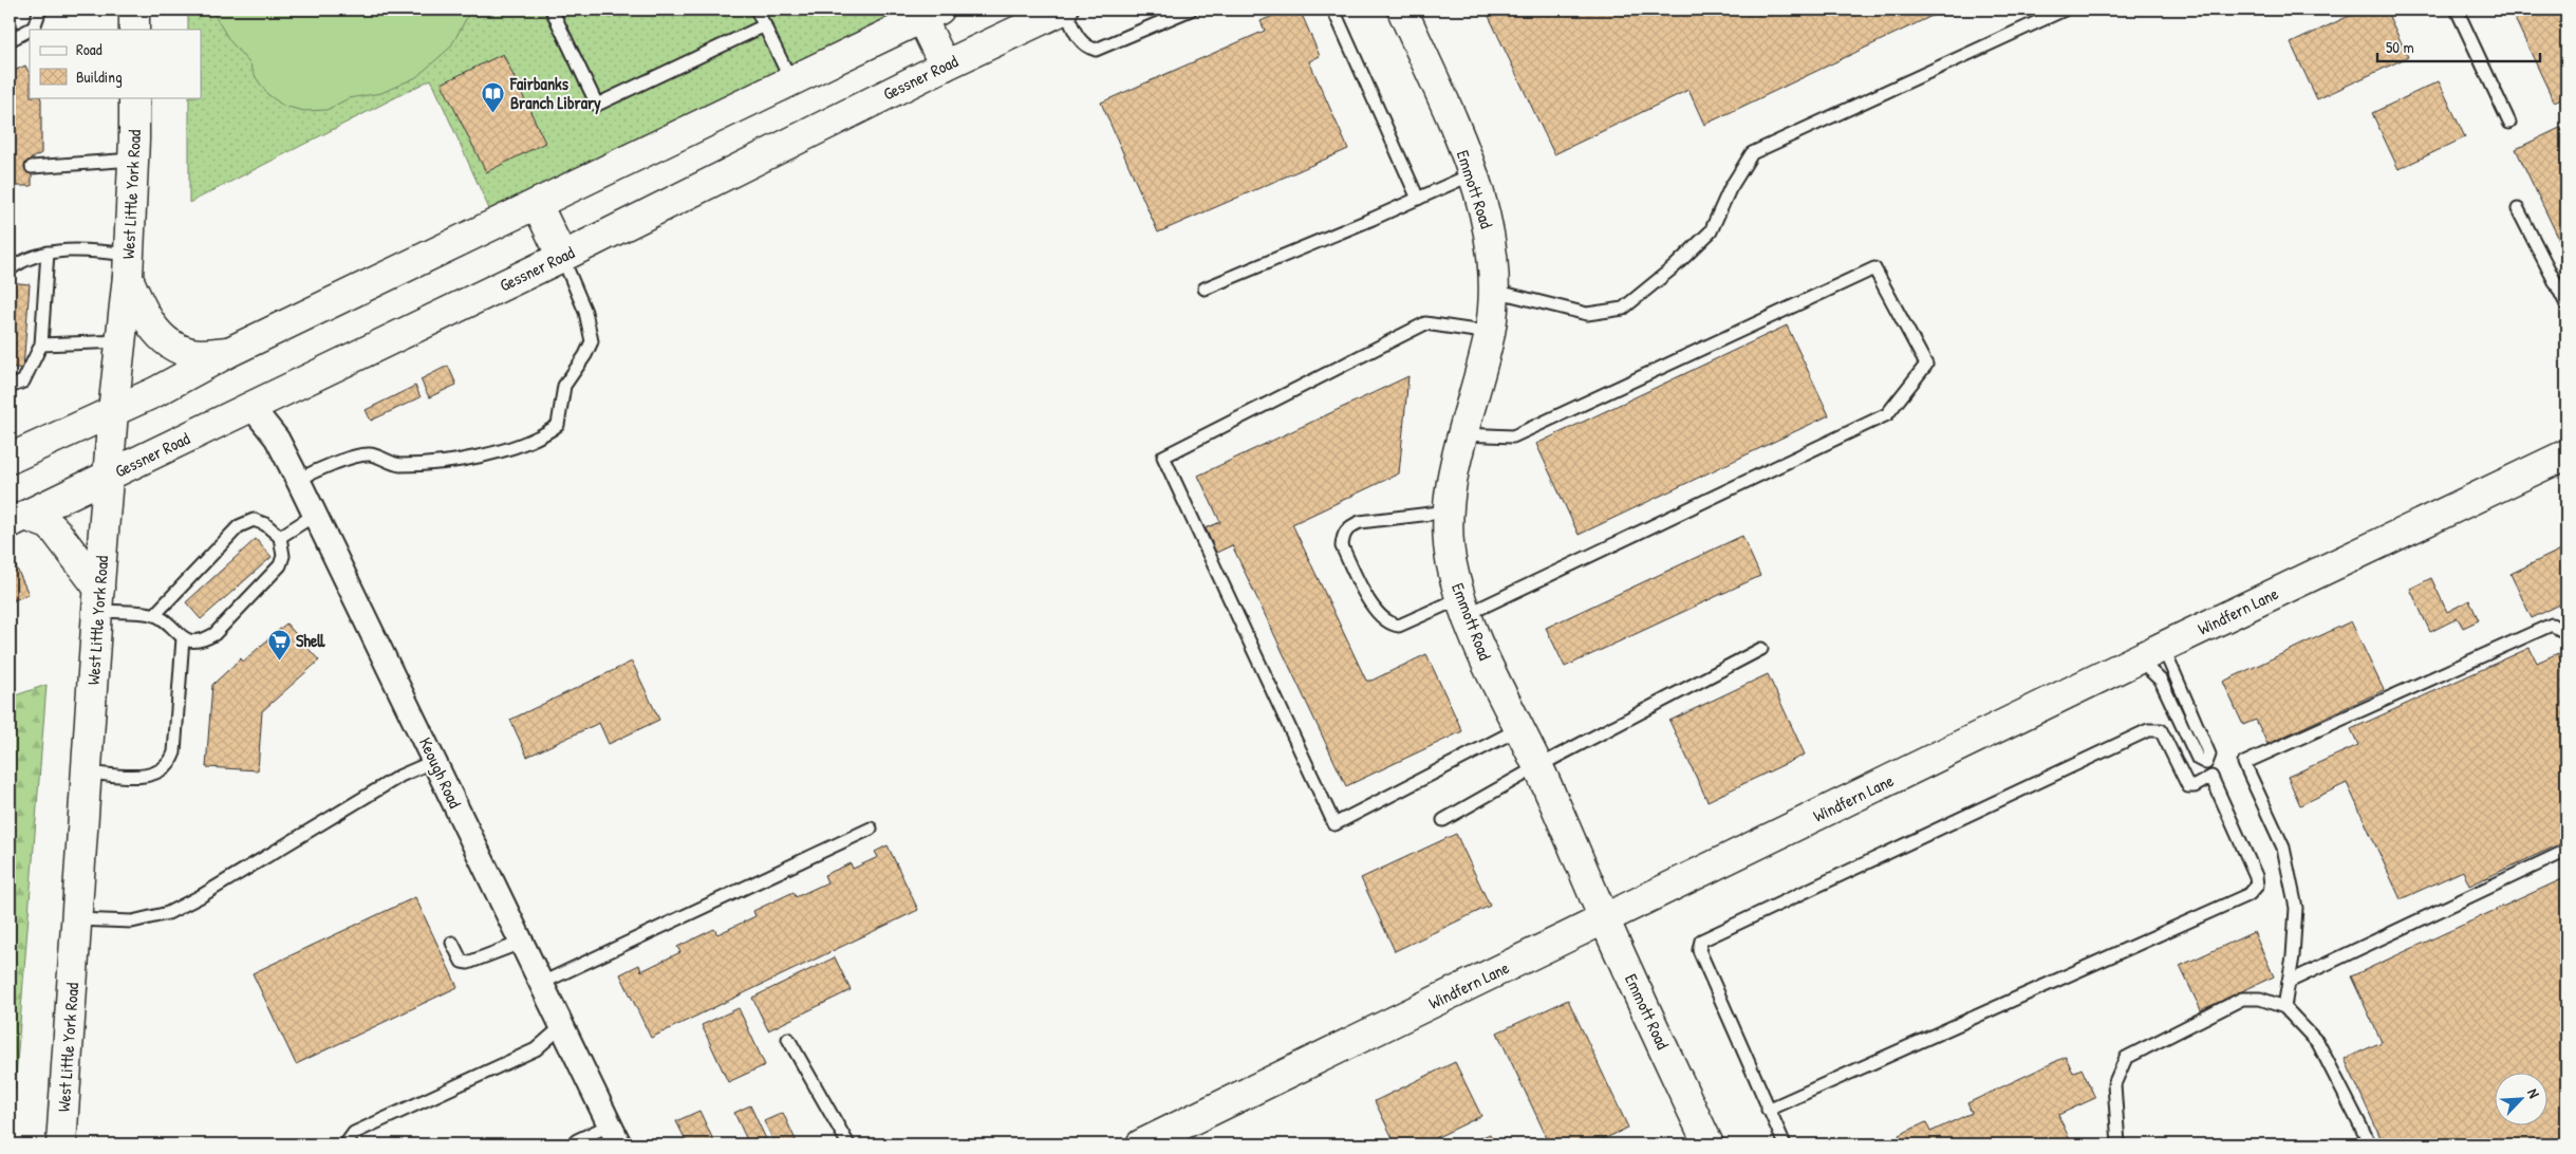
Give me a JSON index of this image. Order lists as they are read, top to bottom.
{
  "streets": {
    "main road": [
      "Gessner Road",
      "Emmott Road",
      "West Little York Road",
      "Windfern Lane"
    ],
    "street": ["Keough Road"]
  },
  "crossings": [
    ["Gessner Road", "West Little York Road"],
    ["Gessner Road", "Keough Road"],
    ["Emmott Road", "Windfern Lane"]
  ],
  "places": {
    "library": ["Fairbanks Branch Library"],
    "supermarket": ["Shell"]
  },
  "legend": ["Road", "Building"],
  "scale_bar": "50 m",
  "north": "top right"
}
